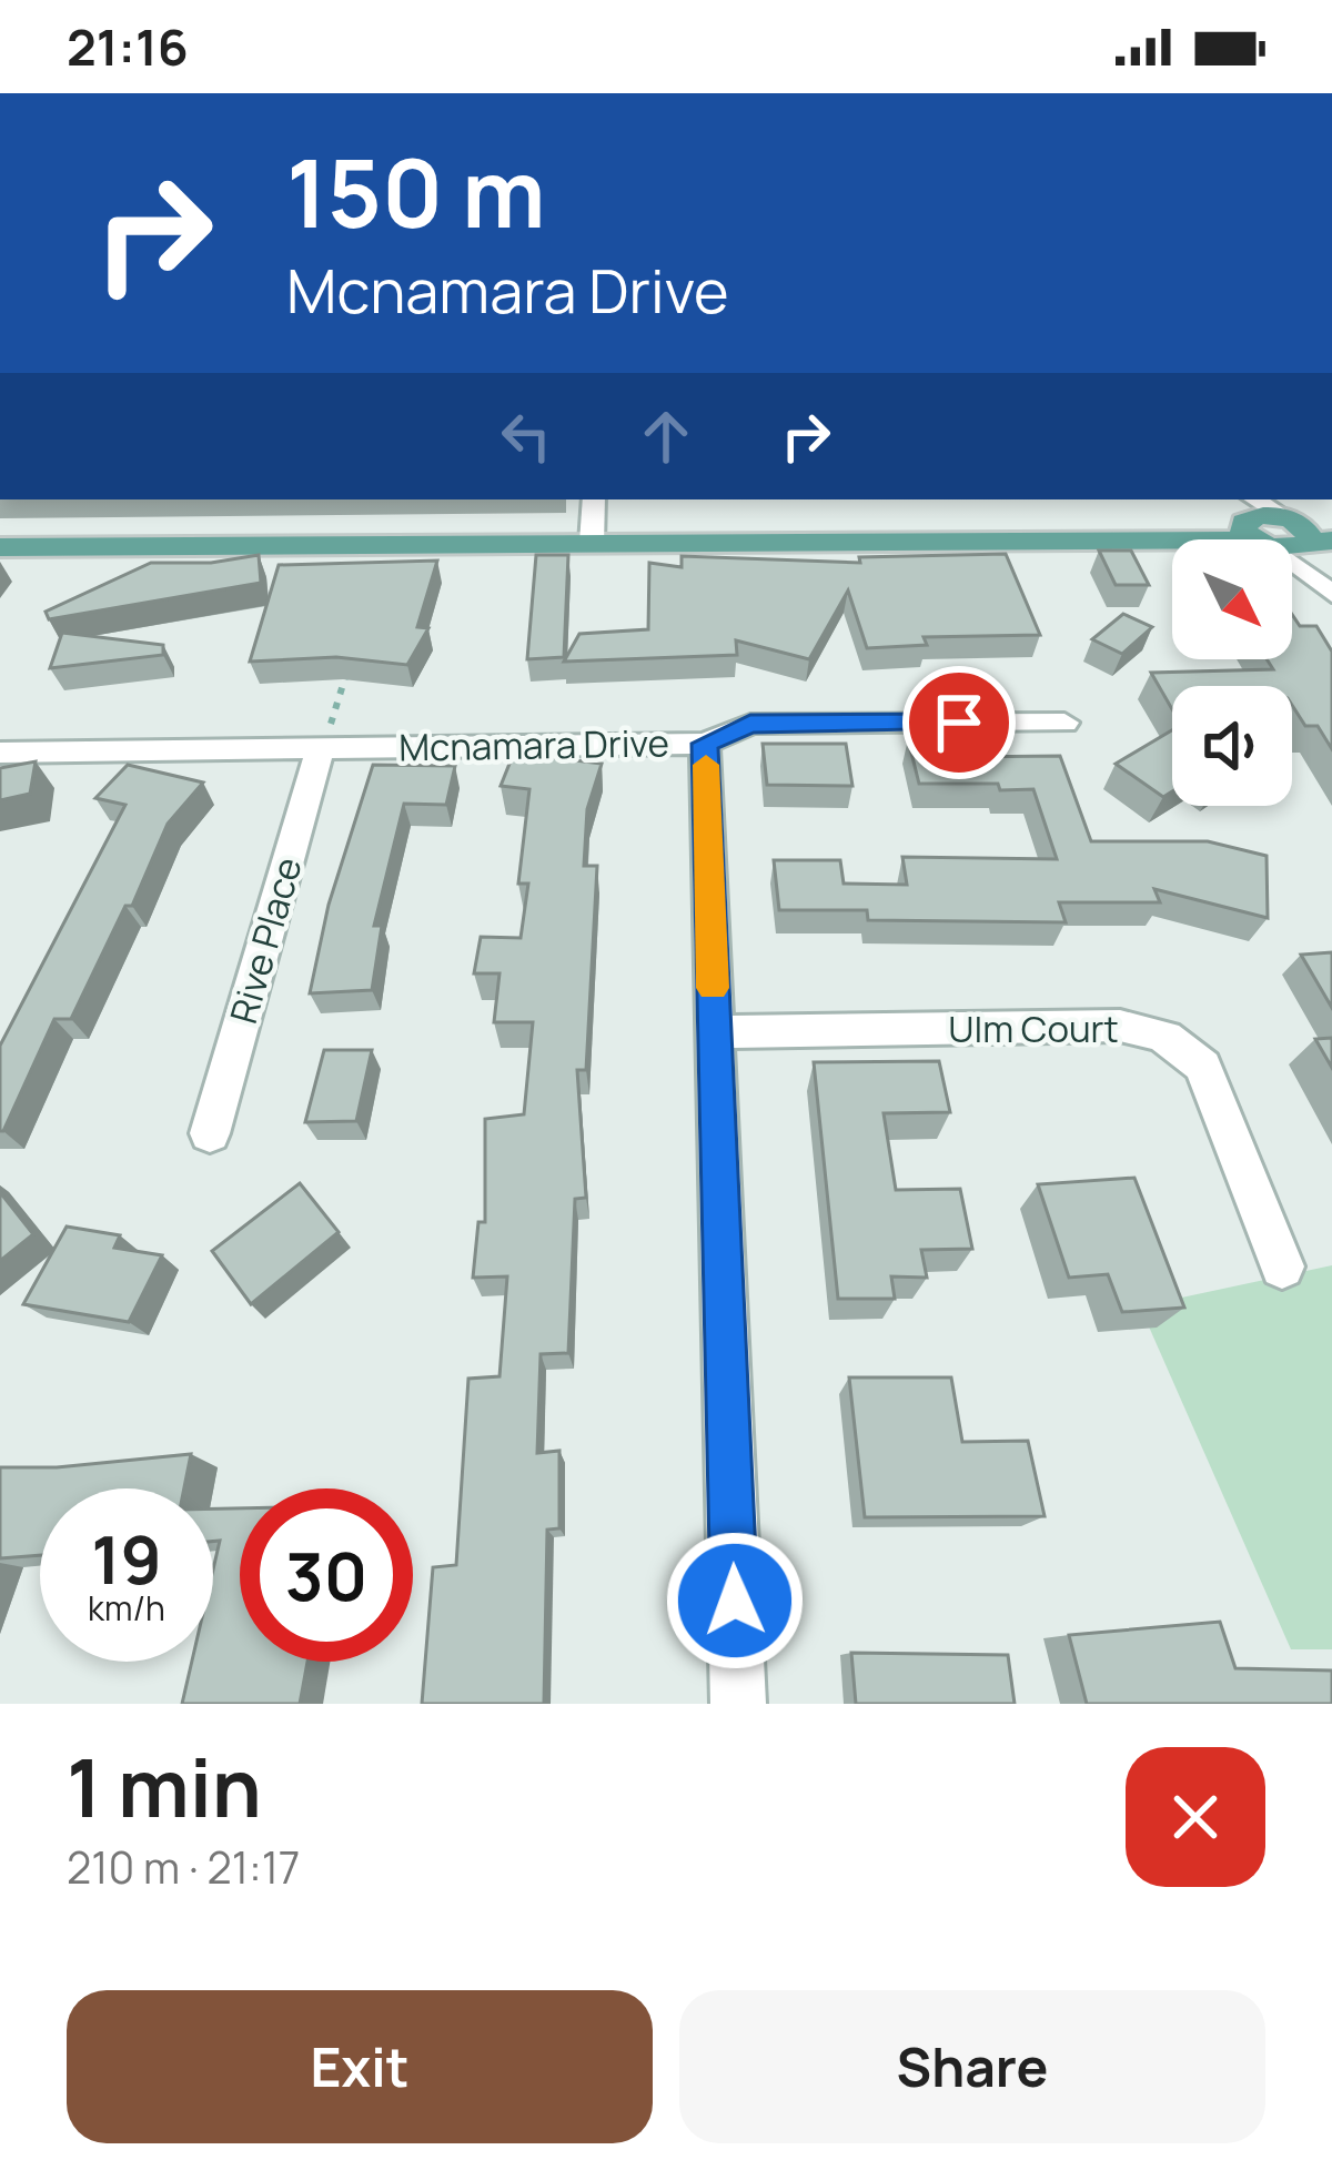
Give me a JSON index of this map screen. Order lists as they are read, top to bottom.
{
  "streets": {
    "street": ["Mcnamara Drive", "Rive Place", "Ulm Court"]
  },
  "crossings": [
    ["Mcnamara Drive", "Rive Place"]
  ],
  "north": "bottom right",
  "page": {
    "status": "21:16",
    "turn": ["150 m", "Mcnamara Drive"],
    "speed": "19 km/h",
    "limit": "30",
    "heading": ["1 min", "210 m · 21:17"],
    "buttons": ["Exit", "Share"]
  }
}
